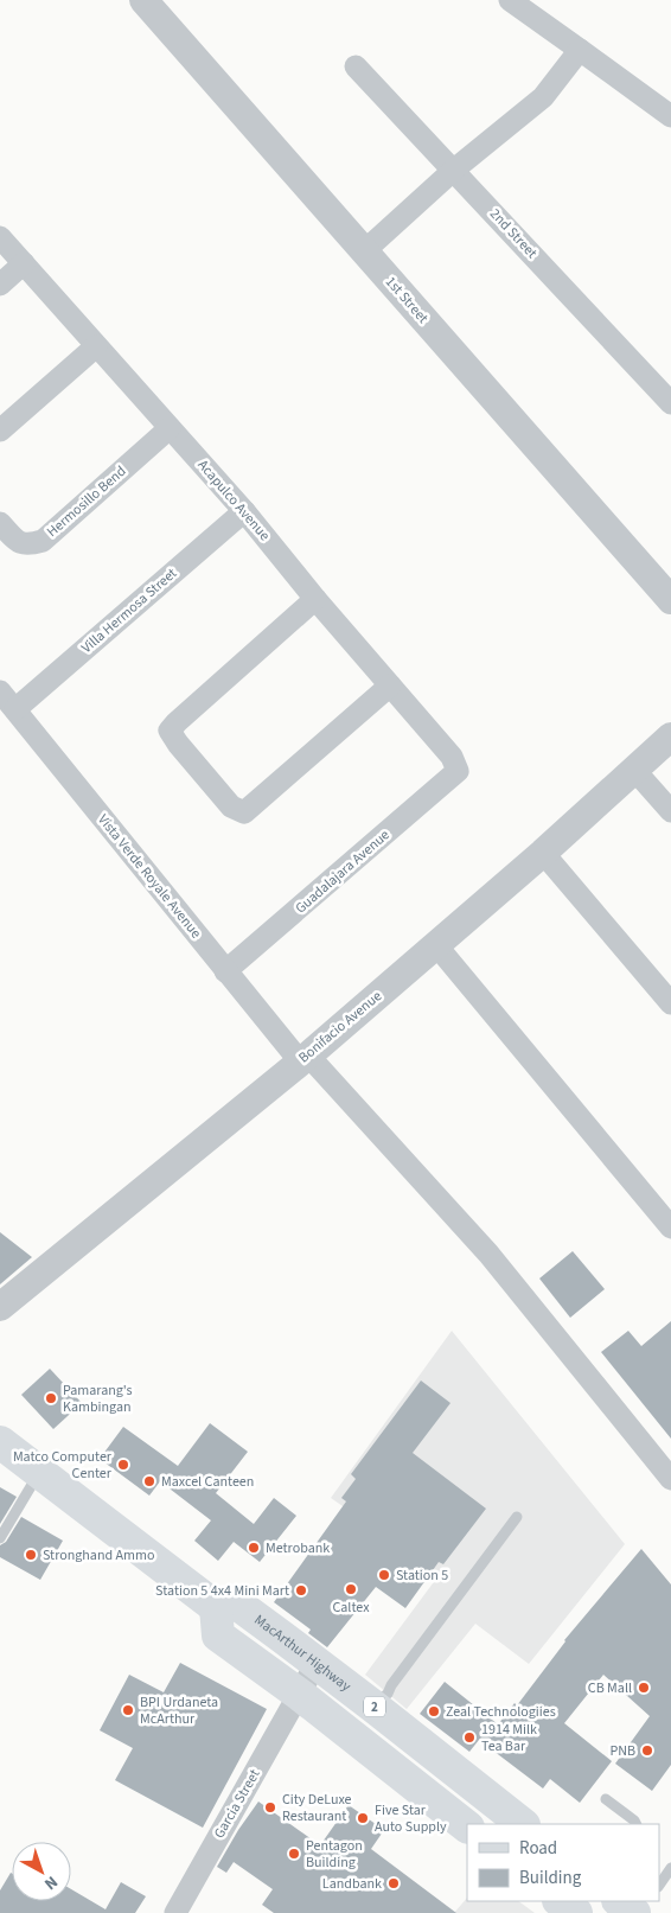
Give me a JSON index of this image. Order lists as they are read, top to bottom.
{
  "streets": {
    "main road": ["MacArthur Highway", "2"],
    "street": [
      "2nd Street",
      "1st Street",
      "Acapulco Avenue",
      "Hermosillo Bend",
      "Villa Hermosa Street",
      "Guadalajara Avenue",
      "Vista Verde Royale Avenue",
      "Bonifacio Avenue",
      "Garcia Street"
    ]
  },
  "crossings": [
    ["Acapulco Avenue", "Hermosillo Bend"],
    ["Acapulco Avenue", "Villa Hermosa Street"],
    ["Acapulco Avenue", "Guadalajara Avenue"],
    ["Villa Hermosa Street", "Vista Verde Royale Avenue"],
    ["Guadalajara Avenue", "Vista Verde Royale Avenue"],
    ["Vista Verde Royale Avenue", "Bonifacio Avenue"],
    ["MacArthur Highway", "Garcia Street"]
  ],
  "places": [
    "Pamarang's Kambingan",
    "Matco Computer Center",
    "Maxcel Canteen",
    "Metrobank",
    "Stronghand Ammo",
    "Station 5",
    "Caltex",
    "Station 5 4x4 Mini Mart",
    "CB Mall",
    "BPI Urdaneta McArthur",
    "Zeal Technologiies",
    "1914 Milk Tea Bar",
    "PNB",
    "City DeLuxe Restaurant",
    "Five Star Auto Supply",
    "Pentagon Building",
    "Landbank"
  ],
  "legend": ["Road", "Building"],
  "north": "bottom right"
}
